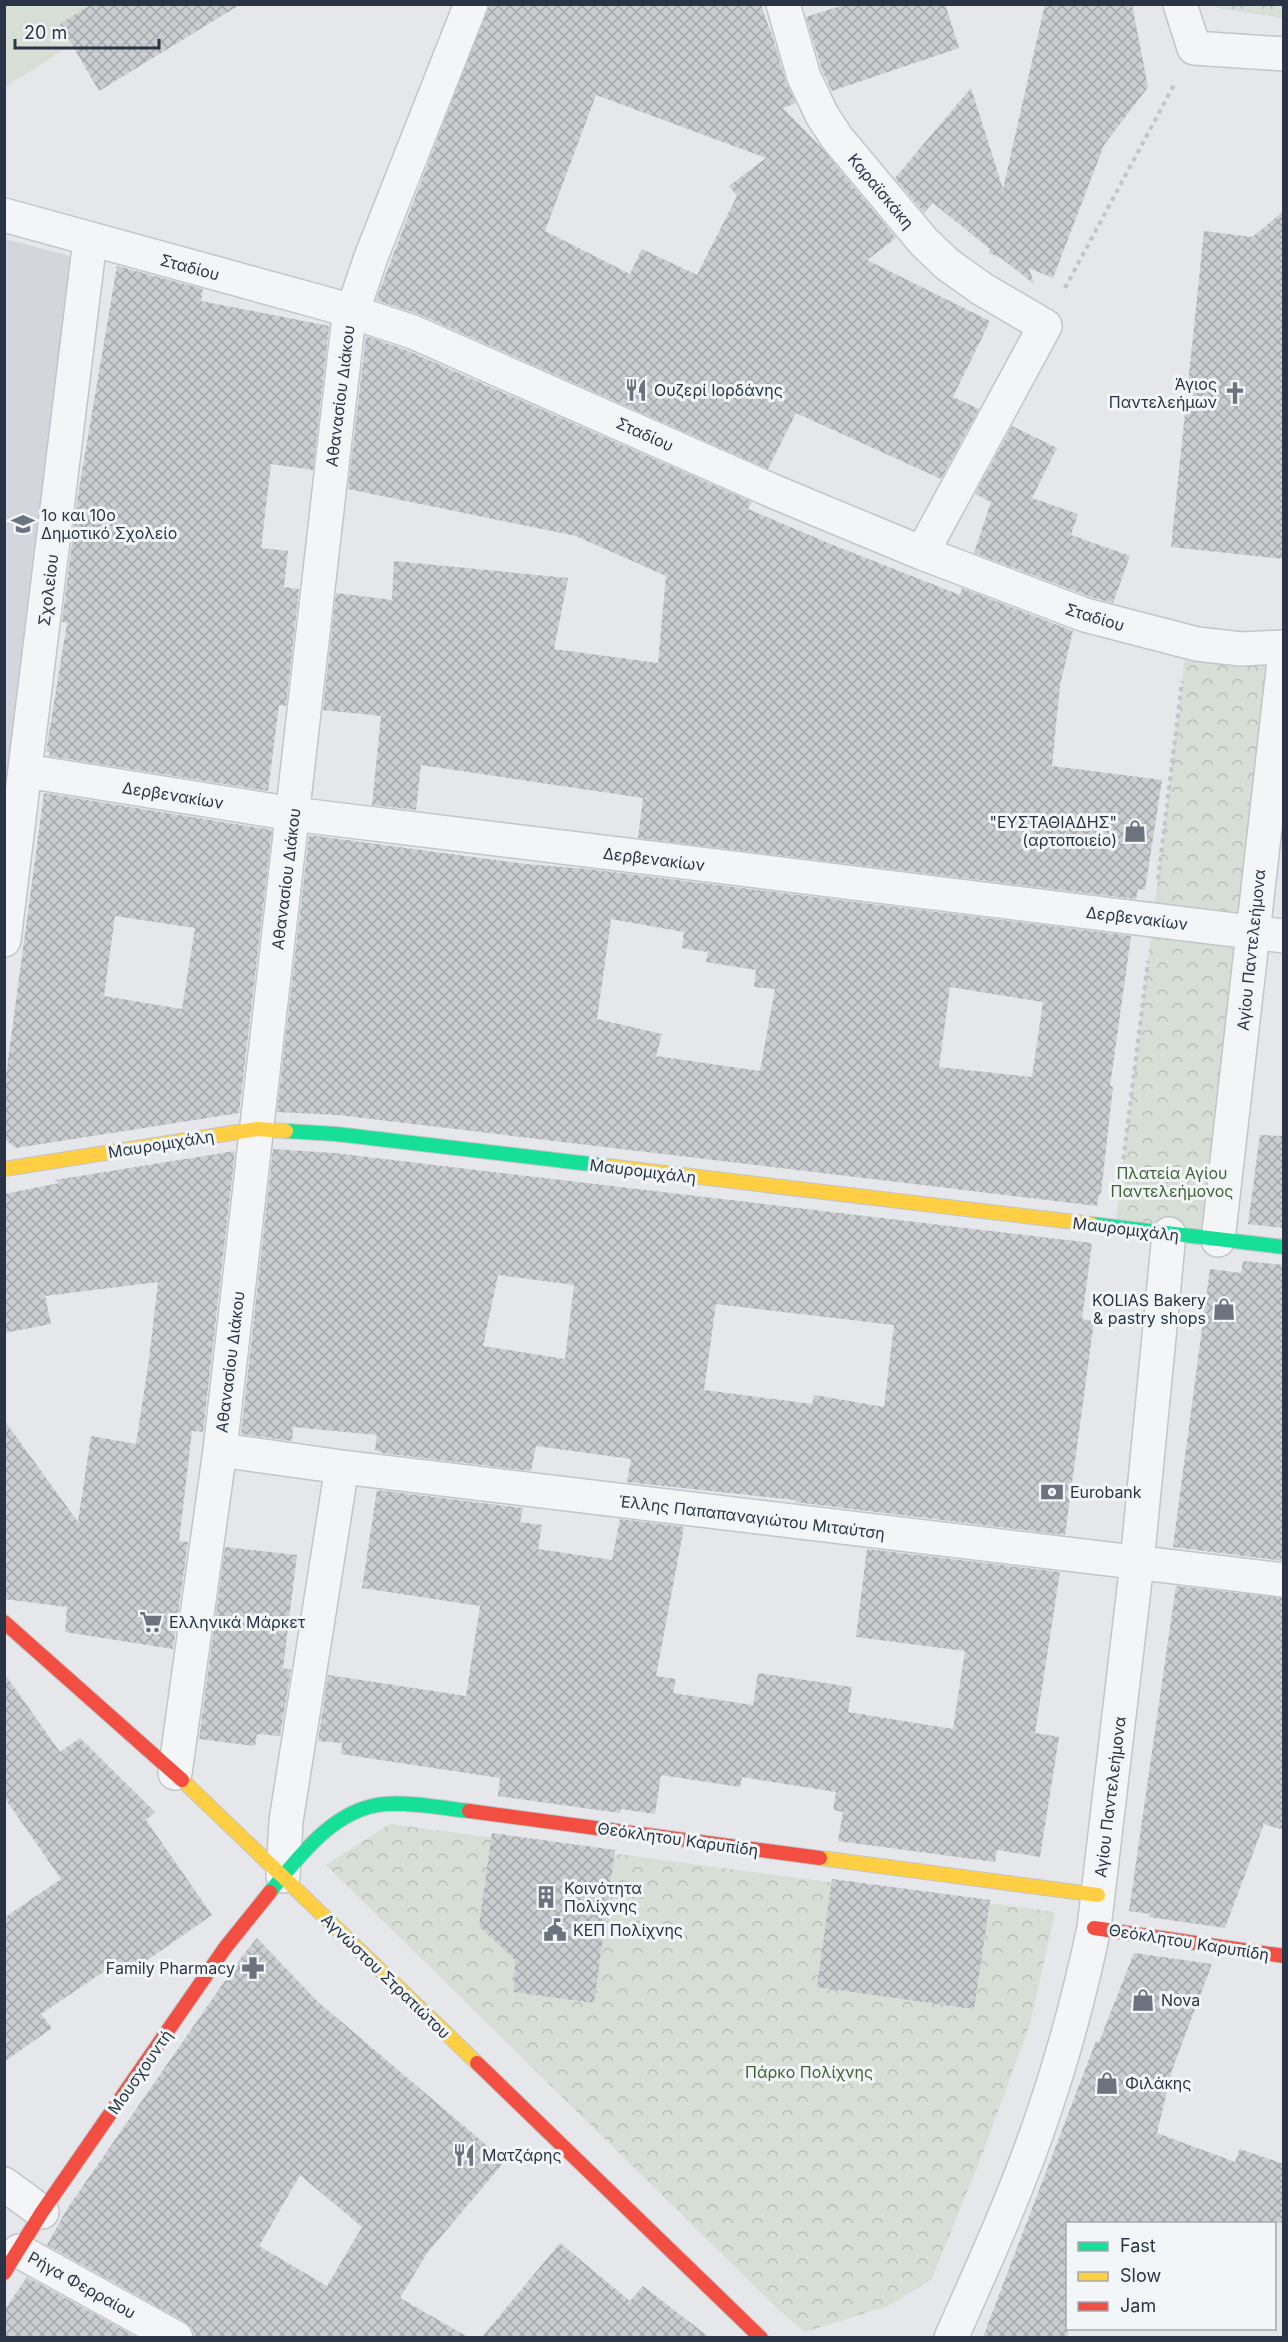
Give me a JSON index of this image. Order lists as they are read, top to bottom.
{
  "streets": {
    "street": [
      "Καραϊσκάκη",
      "Σταδίου",
      "Αθανασίου Διάκου",
      "Σχολείου",
      "Δερβενακίων",
      "Αγίου Παντελεήμονα",
      "Μαυρομιχάλη",
      "Έλλης Παπαπαναγιώτου Μιταύτση",
      "Θεόκλητου Καρυπίδη",
      "Αγνώστου Στρατιώτου",
      "Μουσχουντή",
      "Ρήγα Φερραίου"
    ]
  },
  "crossings": [
    ["Σταδίου", "Αθανασίου Διάκου"],
    ["Σταδίου", "Σχολείου"],
    ["Αθανασίου Διάκου", "Δερβενακίων"],
    ["Αθανασίου Διάκου", "Μαυρομιχάλη"],
    ["Αθανασίου Διάκου", "Έλλης Παπαπαναγιώτου Μιταύτση"],
    ["Αθανασίου Διάκου", "Αγνώστου Στρατιώτου"],
    ["Σχολείου", "Δερβενακίων"],
    ["Δερβενακίων", "Αγίου Παντελεήμονα"],
    ["Αγίου Παντελεήμονα", "Μαυρομιχάλη"],
    ["Αγίου Παντελεήμονα", "Έλλης Παπαπαναγιώτου Μιταύτση"],
    ["Αγίου Παντελεήμονα", "Θεόκλητου Καρυπίδη"],
    ["Θεόκλητου Καρυπίδη", "Αγνώστου Στρατιώτου"],
    ["Θεόκλητου Καρυπίδη", "Μουσχουντή"],
    ["Αγνώστου Στρατιώτου", "Μουσχουντή"],
    ["Μουσχουντή", "Ρήγα Φερραίου"]
  ],
  "parks": ["Πλατεία Αγίου Παντελεήμονος", "Πάρκο Πολίχνης"],
  "places": {
    "restaurant": ["Ουζερί Ιορδάνης", "Ματζάρης"],
    "church": ["Άγιος Παντελεήμων"],
    "school or university": ["1ο και 10ο Δημοτικό Σχολείο"],
    "shop": [
      "\"ΕΥΣΤΑΘΙΑΔΗΣ\" (αρτοποιείο)",
      "KOLIAS Bakery & pastry shops",
      "Nova",
      "Φιλάκης"
    ],
    "bank": ["Eurobank"],
    "supermarket": ["Ελληνικά Μάρκετ"],
    "building": ["Κοινότητα Πολίχνης"],
    "public building": ["ΚΕΠ Πολίχνης"],
    "pharmacy": ["Family Pharmacy"]
  },
  "legend": ["Fast", "Slow", "Jam"],
  "scale_bar": "20 m"
}
